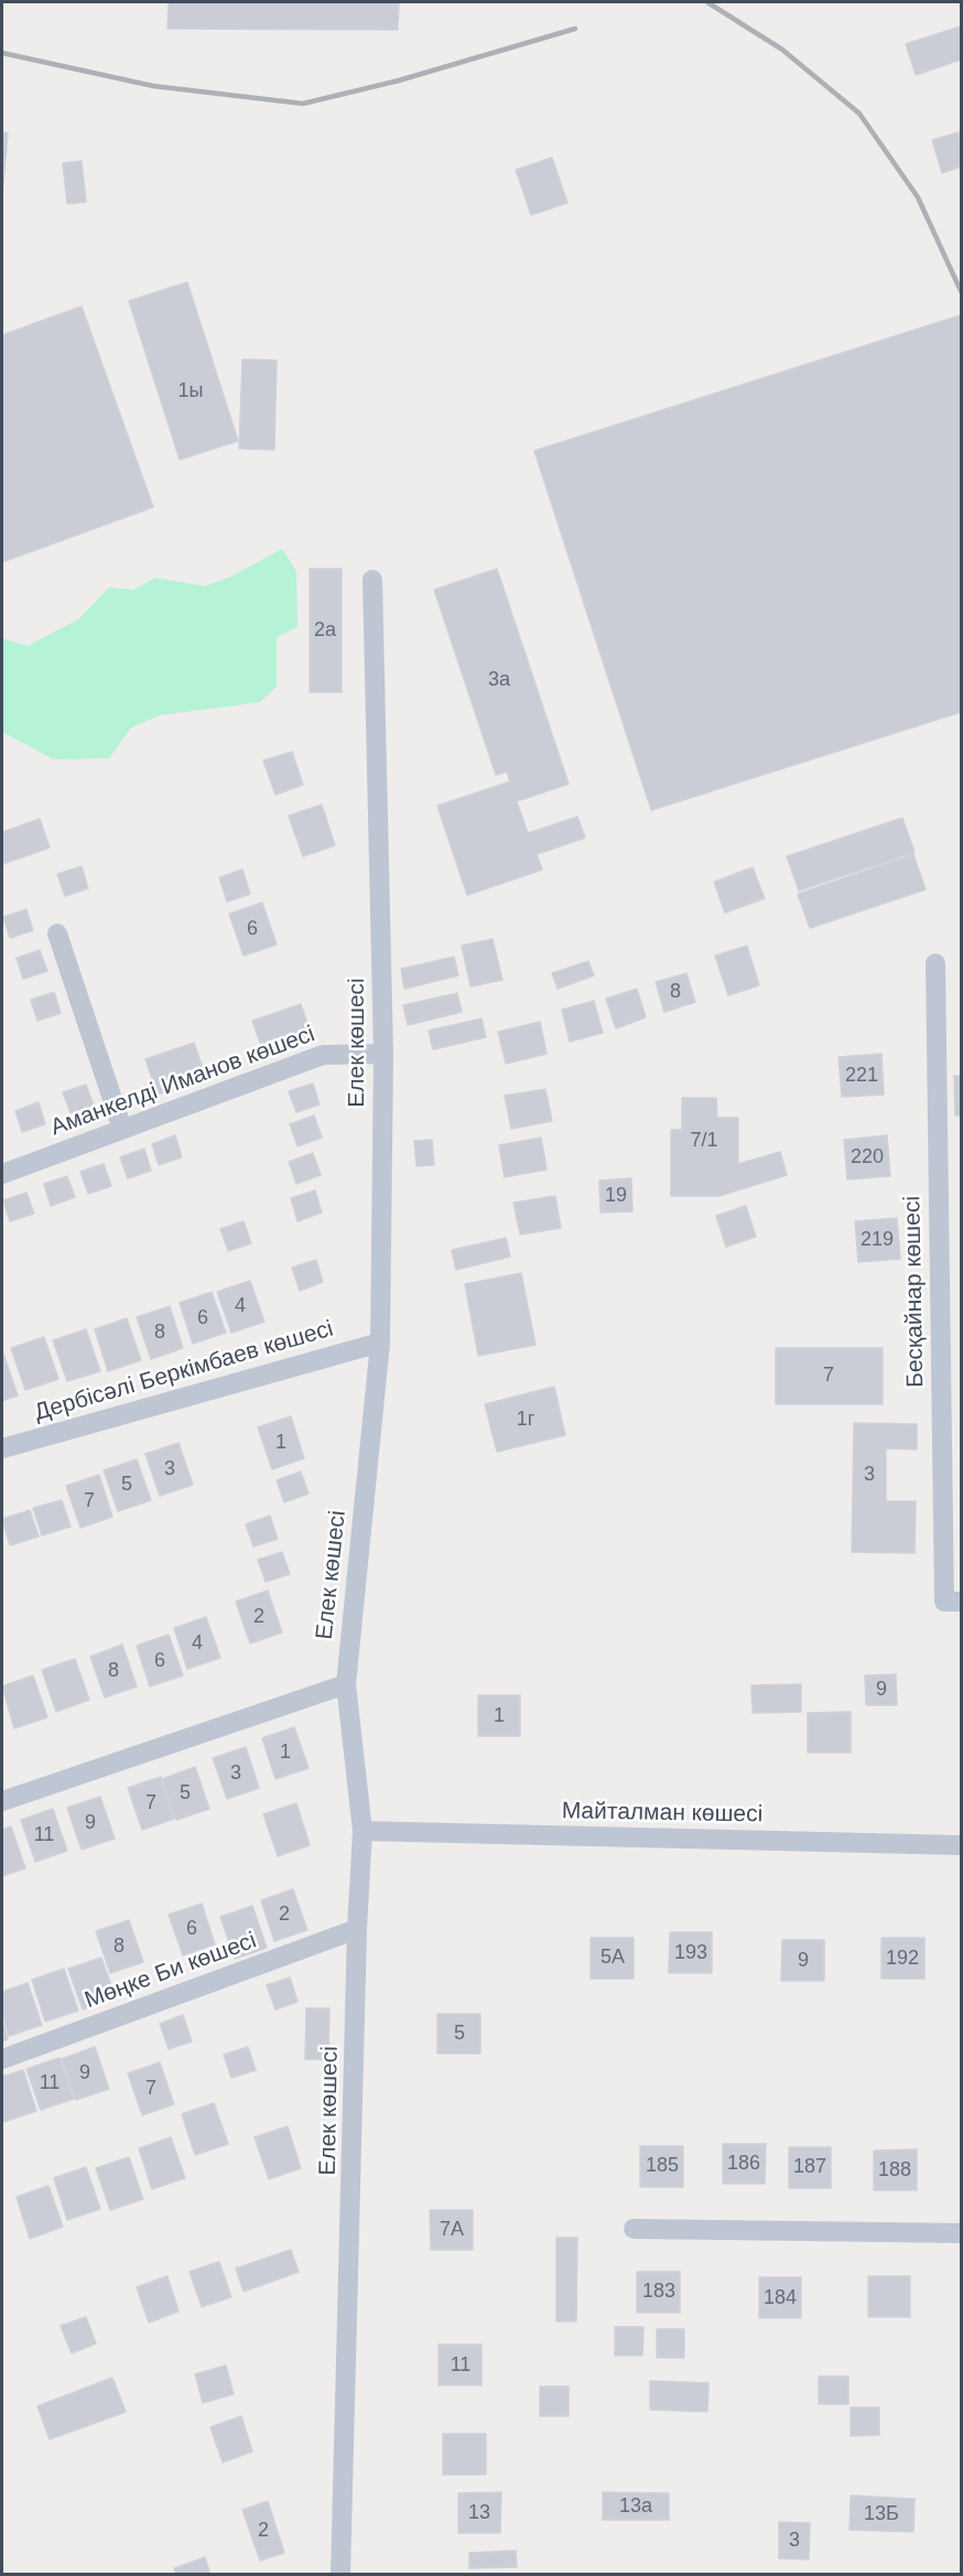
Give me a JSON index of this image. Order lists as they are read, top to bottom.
{
  "streets": {
    "street": [
      "Елек көшесі",
      "Аманкелді Иманов көшесі",
      "Бесқайнар көшесі",
      "Дербісәлі Беркімбаев көшесі",
      "Майталман көшесі",
      "Мөңке Би көшесі"
    ]
  },
  "crossings": [
    ["Елек көшесі", "Аманкелді Иманов көшесі"],
    ["Елек көшесі", "Дербісәлі Беркімбаев көшесі"],
    ["Елек көшесі", "Майталман көшесі"],
    ["Елек көшесі", "Мөңке Би көшесі"]
  ],
  "house_numbers": [
    "1ы",
    "2а",
    "3а",
    "6",
    "8",
    "221",
    "7/1",
    "220",
    "19",
    "219",
    "4",
    "6",
    "8",
    "7",
    "1г",
    "1",
    "3",
    "3",
    "5",
    "7",
    "2",
    "4",
    "6",
    "8",
    "9",
    "1",
    "1",
    "3",
    "5",
    "7",
    "9",
    "11",
    "2",
    "6",
    "8",
    "193",
    "5А",
    "192",
    "9",
    "5",
    "9",
    "11",
    "7",
    "186",
    "185",
    "187",
    "188",
    "7А",
    "183",
    "184",
    "11",
    "13а",
    "13",
    "13Б",
    "2",
    "3"
  ]
}
